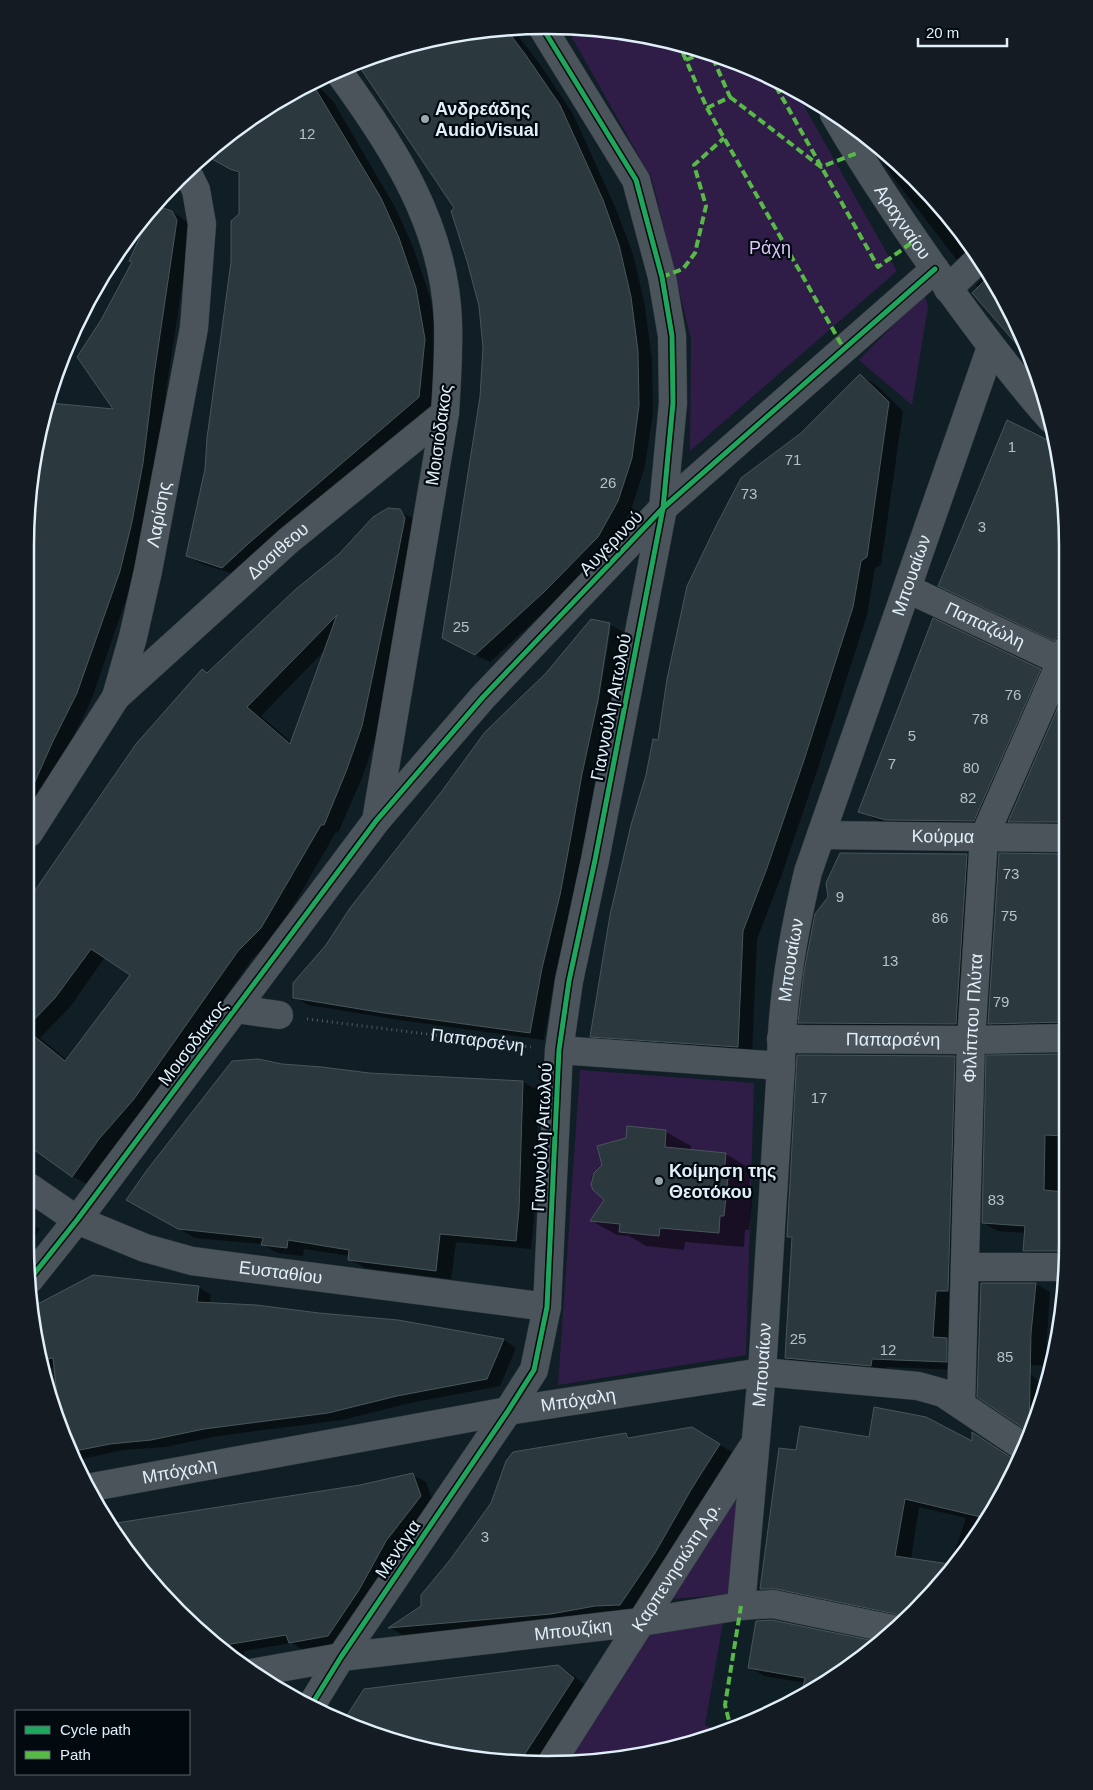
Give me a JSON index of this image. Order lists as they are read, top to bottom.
{
  "streets": {
    "street": [
      "Αραχναίου",
      "Μοισιόδακος",
      "Λαρίσης",
      "Αυγερινού",
      "Δοσιθεου",
      "Μπουαίων",
      "Παπαζώλη",
      "Γιαννούλη Αιτωλού",
      "Κούρμα",
      "Φιλίππου Πλύτα",
      "Παπαρσένη",
      "Μοισοδιακος",
      "Ευσταθίου",
      "Μπόχαλη",
      "Μενάγια",
      "Καρπενησιώτη Αρ.",
      "Μπουζίκη"
    ]
  },
  "crossings": [
    ["Αραχναίου", "Αυγερινού"],
    ["Αραχναίου", "Μπουαίων"],
    ["Μοισιόδακος", "Αυγερινού"],
    ["Μοισιόδακος", "Δοσιθεου"],
    ["Μοισιόδακος", "Μοισοδιακος"],
    ["Λαρίσης", "Δοσιθεου"],
    ["Αυγερινού", "Γιαννούλη Αιτωλού"],
    ["Αυγερινού", "Μοισοδιακος"],
    ["Μπουαίων", "Παπαζώλη"],
    ["Μπουαίων", "Κούρμα"],
    ["Μπουαίων", "Παπαρσένη"],
    ["Μπουαίων", "Μπόχαλη"],
    ["Μπουαίων", "Καρπενησιώτη Αρ."],
    ["Μπουαίων", "Μπουζίκη"],
    ["Γιαννούλη Αιτωλού", "Παπαρσένη"],
    ["Γιαννούλη Αιτωλού", "Ευσταθίου"],
    ["Γιαννούλη Αιτωλού", "Μπόχαλη"],
    ["Γιαννούλη Αιτωλού", "Μενάγια"],
    ["Κούρμα", "Φιλίππου Πλύτα"],
    ["Φιλίππου Πλύτα", "Παπαρσένη"],
    ["Φιλίππου Πλύτα", "Μπόχαλη"],
    ["Μοισοδιακος", "Ευσταθίου"],
    ["Μπόχαλη", "Μενάγια"],
    ["Μενάγια", "Μπουζίκη"],
    ["Καρπενησιώτη Αρ.", "Μπουζίκη"]
  ],
  "parks": ["Ράχη"],
  "places": ["Ανδρεάδης AudioVisual", "Κοίμηση της Θεοτόκου"],
  "house_numbers": [
    "12",
    "1",
    "71",
    "26",
    "73",
    "3",
    "25",
    "76",
    "78",
    "5",
    "7",
    "80",
    "82",
    "73",
    "9",
    "75",
    "86",
    "13",
    "79",
    "17",
    "83",
    "25",
    "12",
    "85",
    "3"
  ],
  "legend": ["Cycle path", "Path"],
  "scale_bar": "20 m"
}
